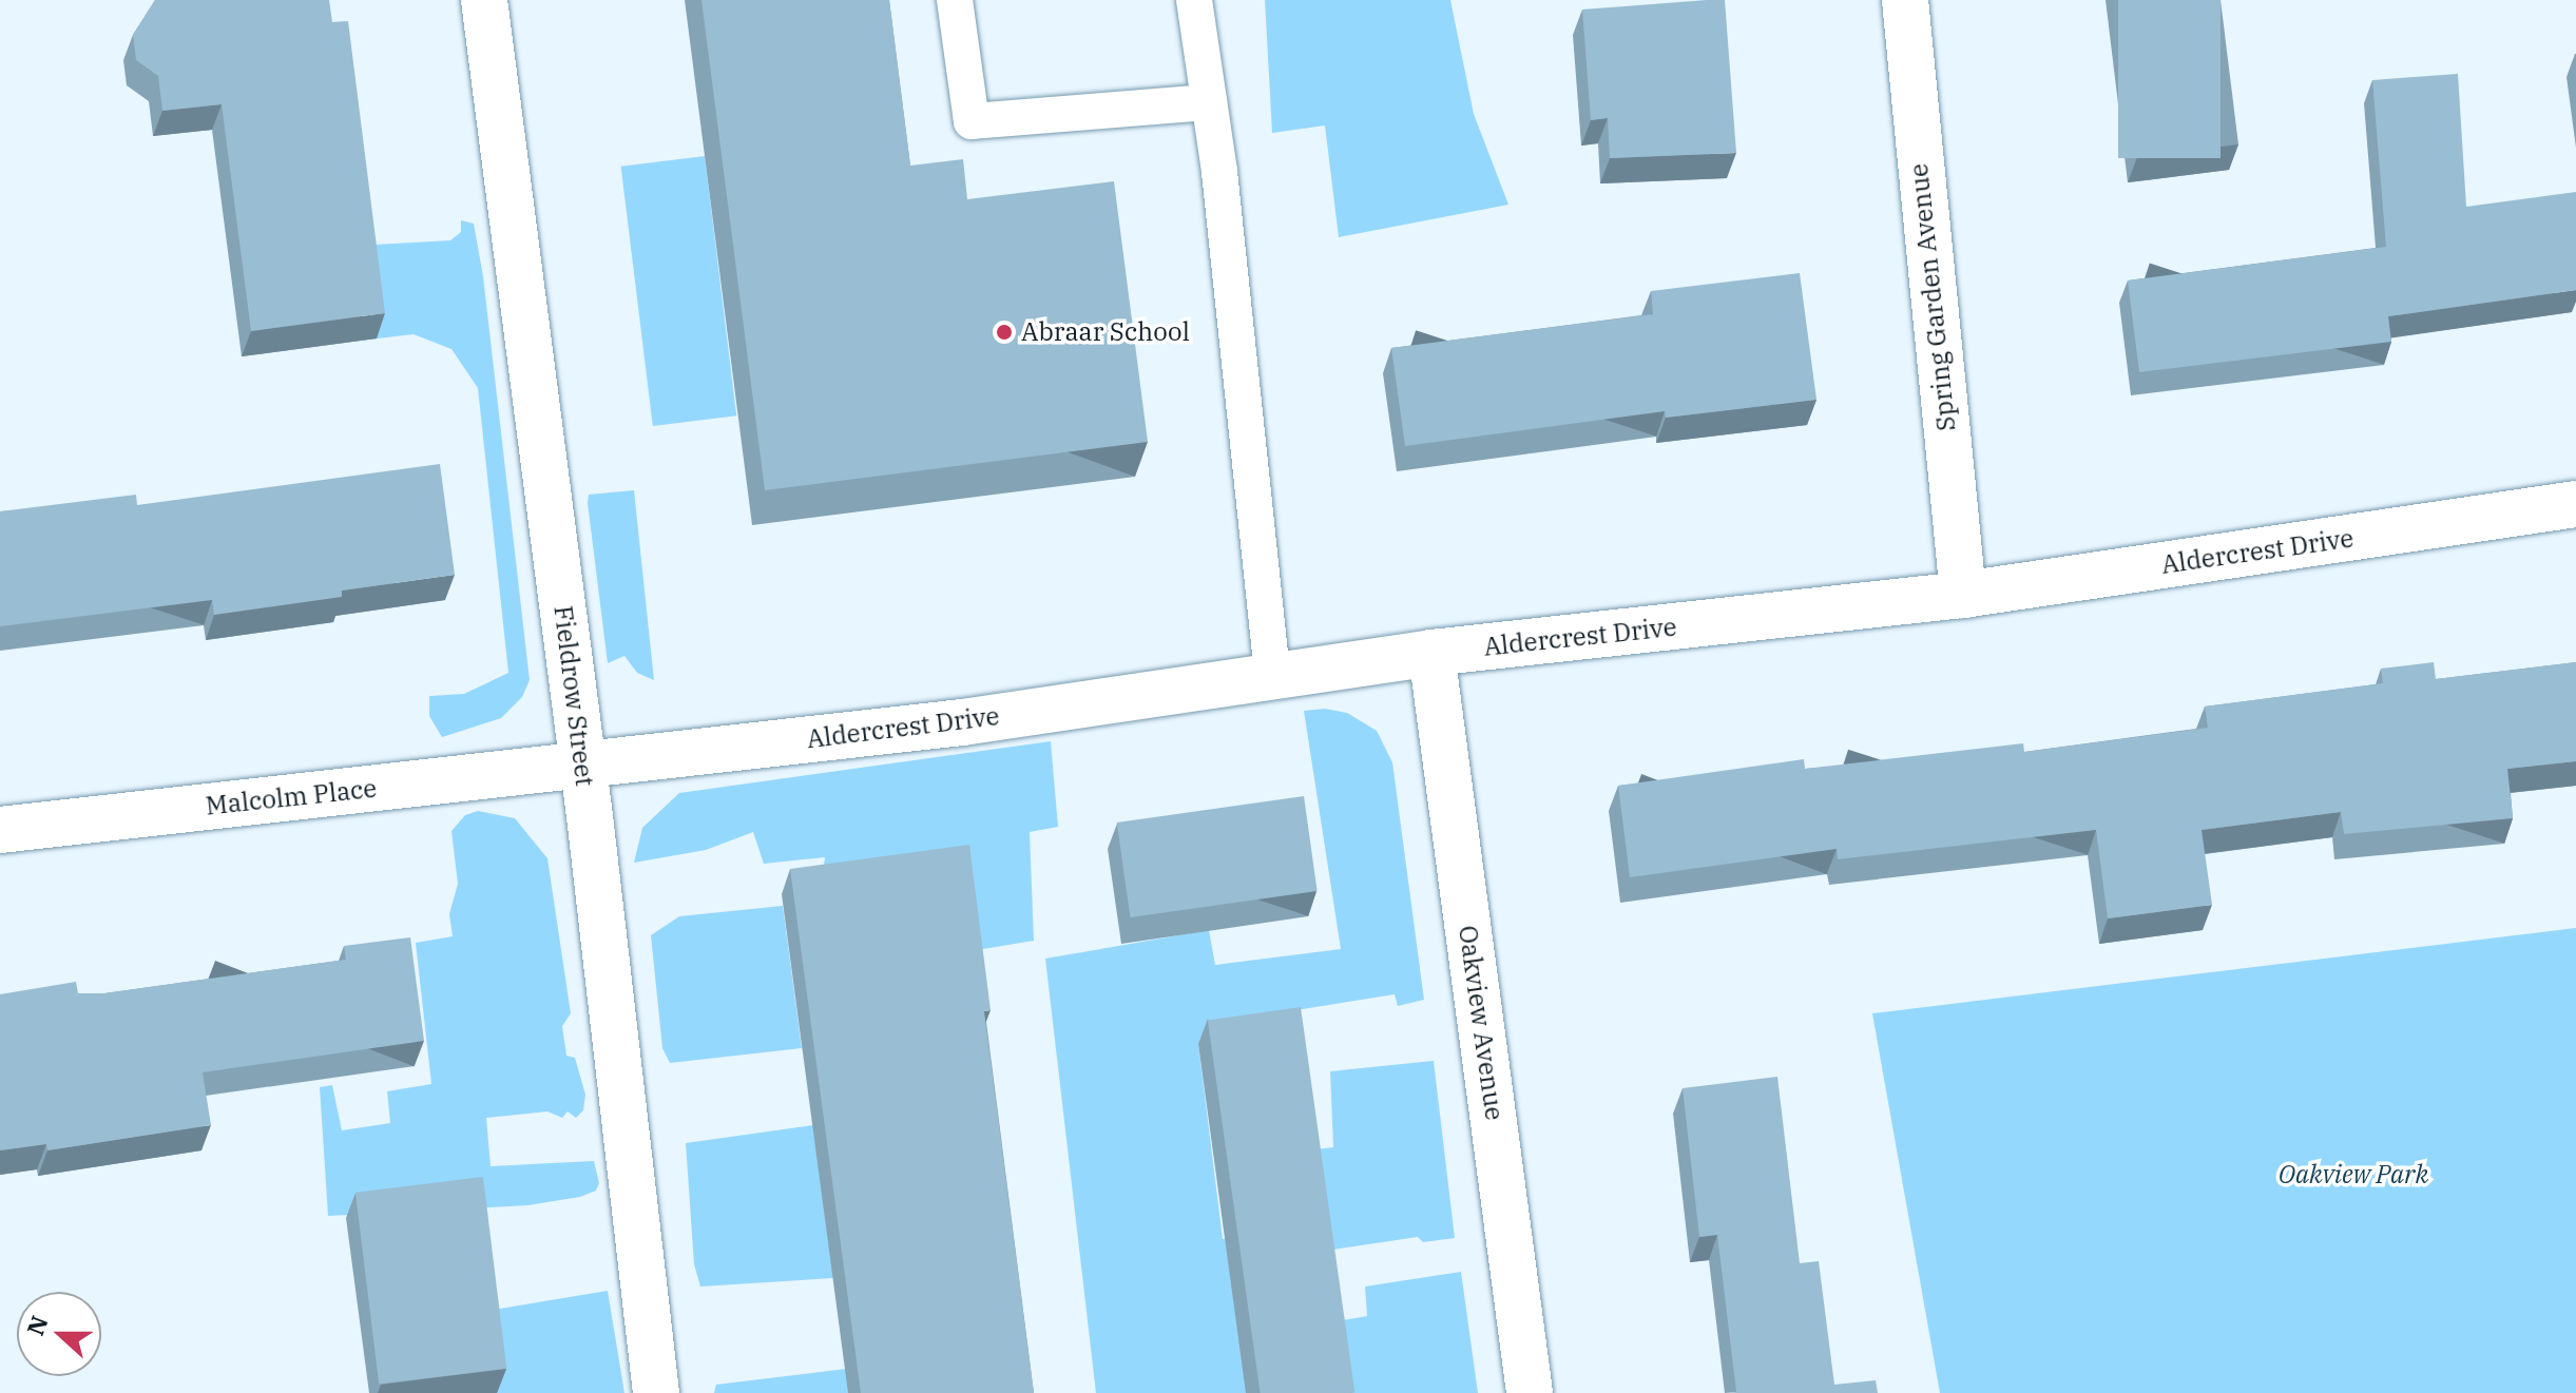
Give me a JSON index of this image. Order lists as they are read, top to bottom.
{
  "streets": {
    "street": [
      "Spring Garden Avenue",
      "Aldercrest Drive",
      "Fieldrow Street",
      "Malcolm Place",
      "Oakview Avenue"
    ]
  },
  "crossings": [
    ["Spring Garden Avenue", "Aldercrest Drive"],
    ["Aldercrest Drive", "Fieldrow Street"],
    ["Aldercrest Drive", "Malcolm Place"],
    ["Aldercrest Drive", "Oakview Avenue"],
    ["Fieldrow Street", "Malcolm Place"]
  ],
  "parks": ["Oakview Park"],
  "places": ["Abraar School"],
  "north": "left"
}
